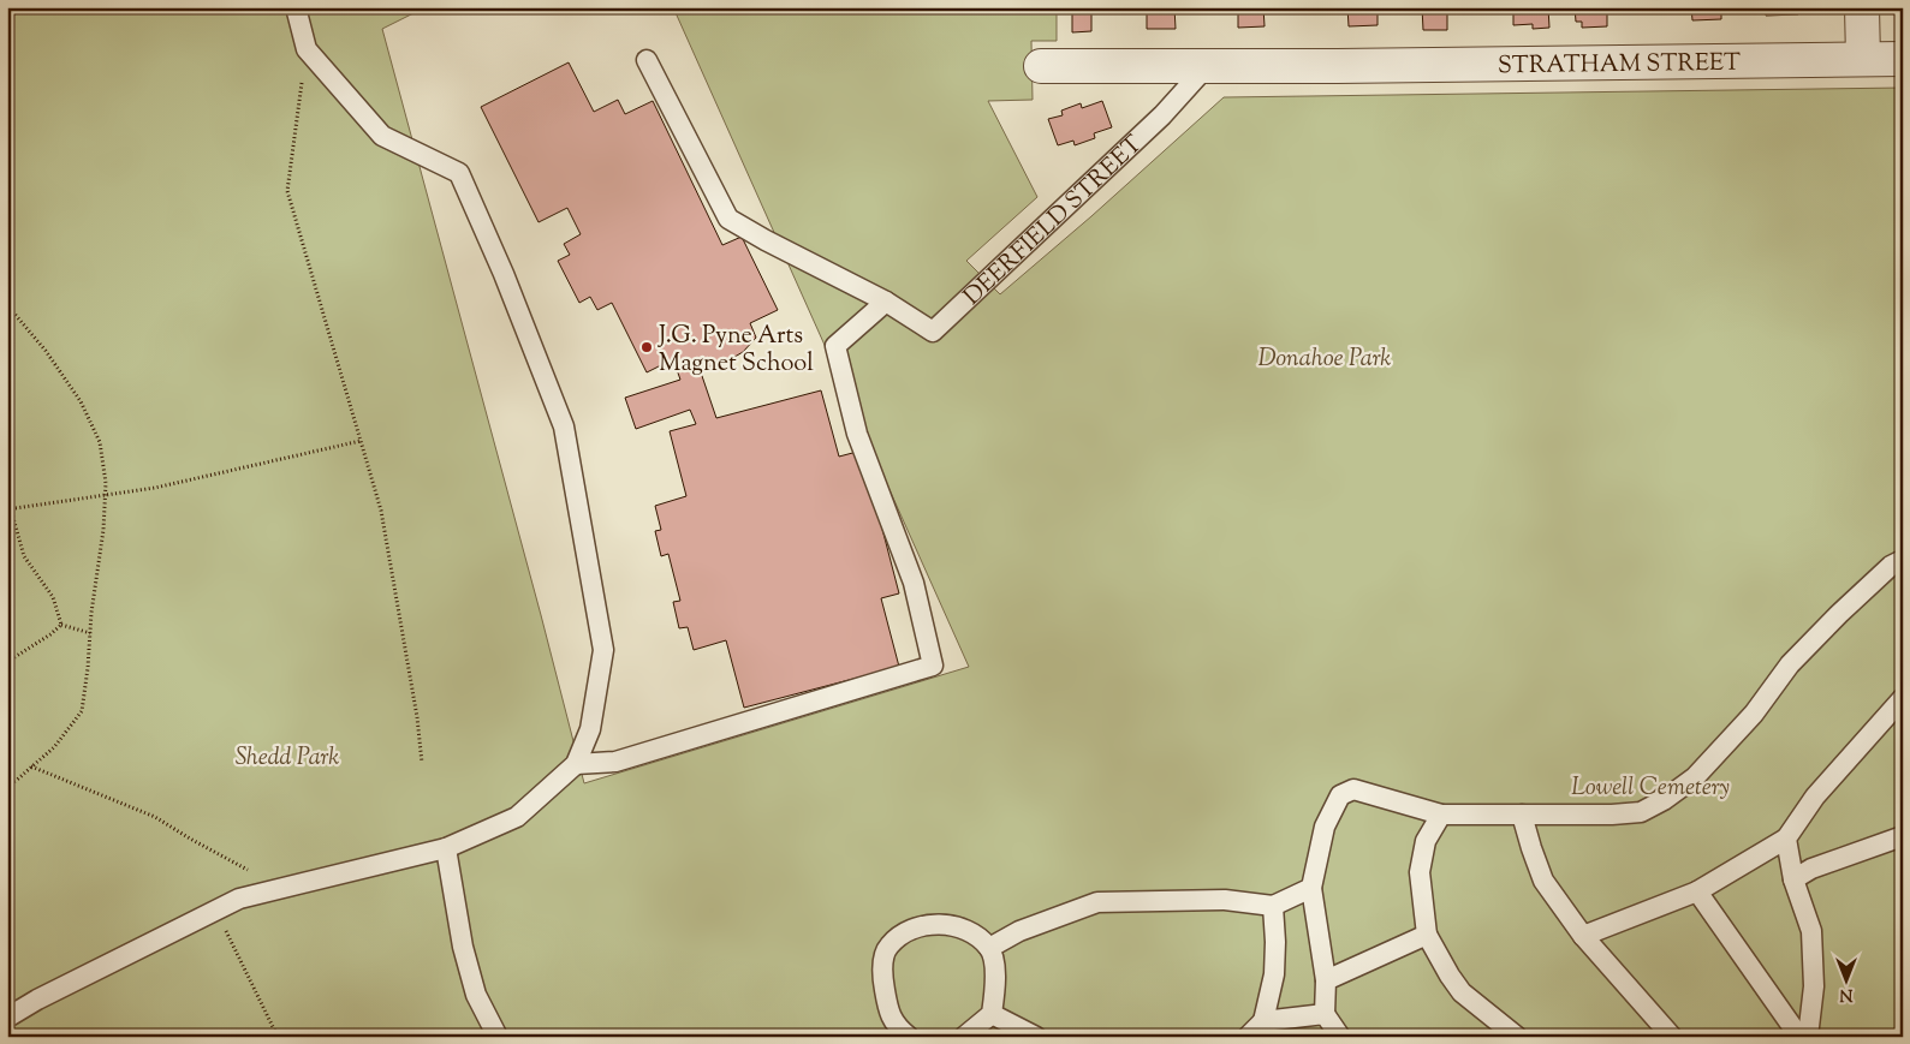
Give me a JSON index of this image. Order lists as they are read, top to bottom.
{
  "streets": {
    "street": ["STRATHAM STREET"],
    "lane": ["DEERFIELD STREET"]
  },
  "crossings": [
    ["STRATHAM STREET", "DEERFIELD STREET"]
  ],
  "parks": ["Donahoe Park", "Shedd Park", "Lowell Cemetery"],
  "places": ["J.G. Pyne Arts Magnet School"],
  "north": "bottom"
}
